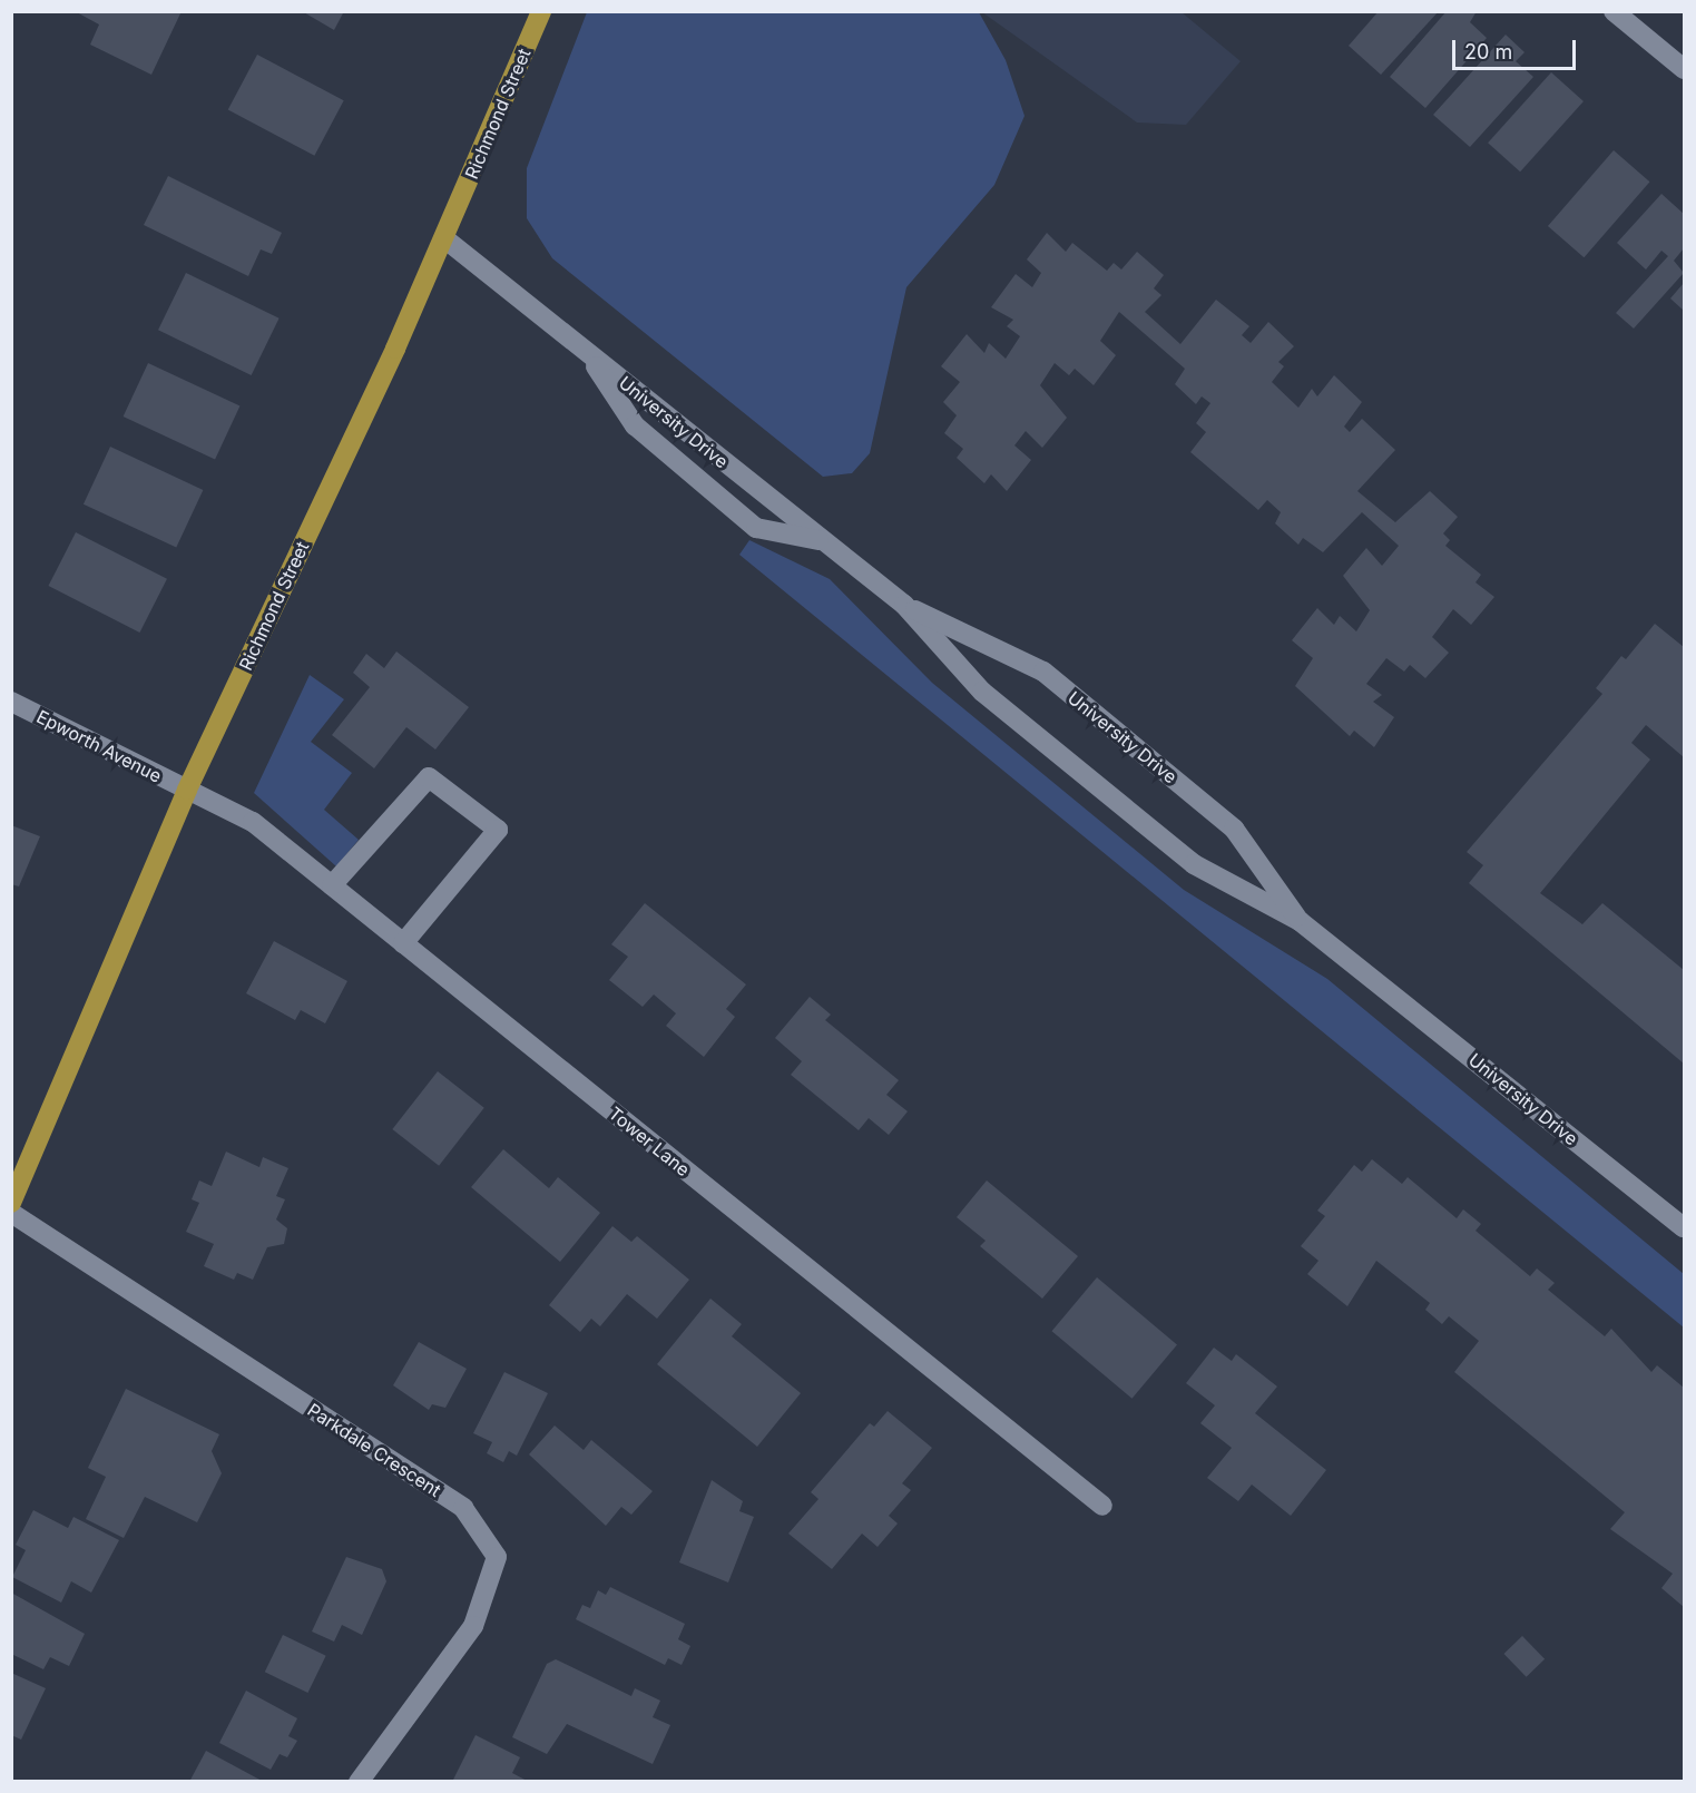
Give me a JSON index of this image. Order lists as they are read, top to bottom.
{
  "streets": {
    "main road": ["Richmond Street"],
    "street": [
      "University Drive",
      "Epworth Avenue",
      "Tower Lane",
      "Parkdale Crescent"
    ]
  },
  "crossings": [
    ["Richmond Street", "University Drive"],
    ["Richmond Street", "Epworth Avenue"],
    ["Richmond Street", "Tower Lane"],
    ["Epworth Avenue", "Tower Lane"]
  ],
  "scale_bar": "20 m"
}
